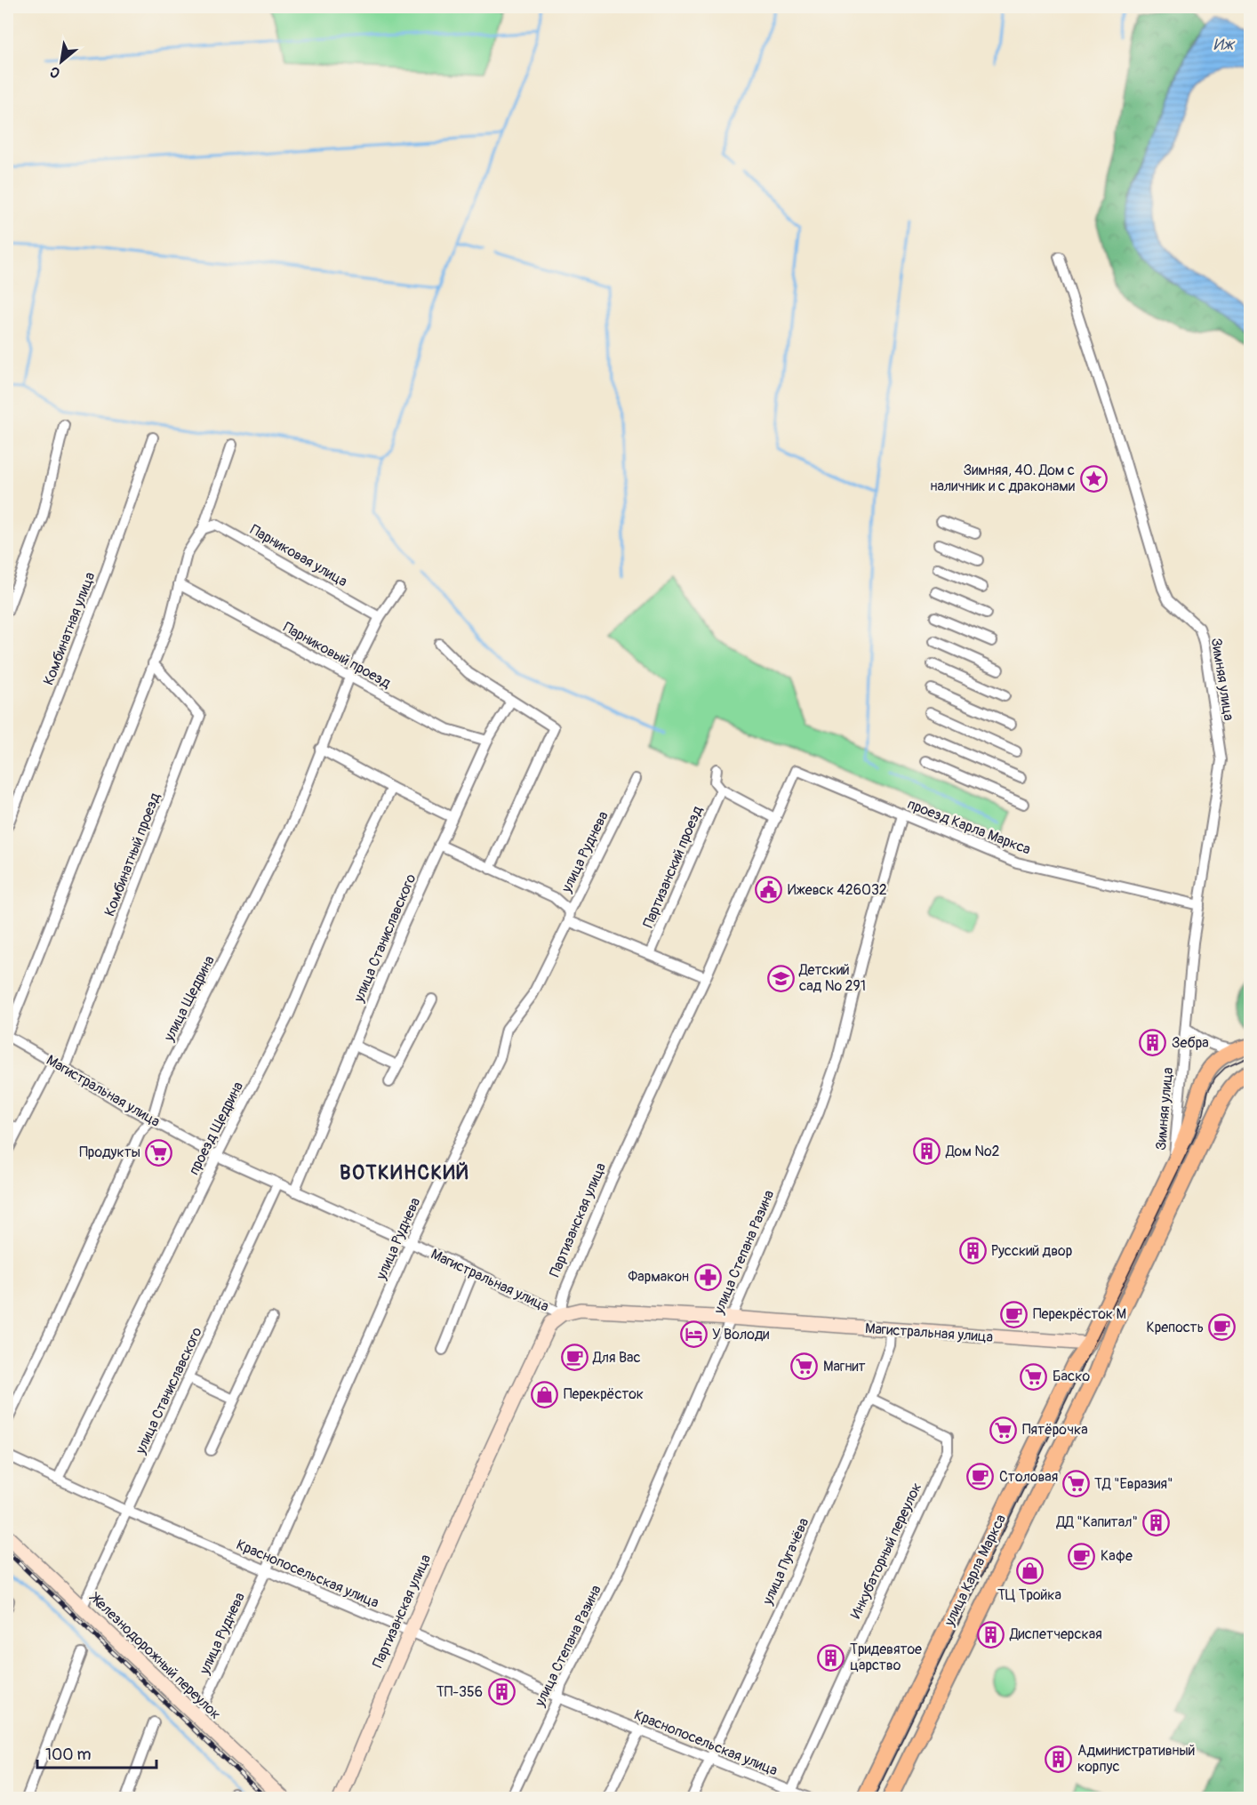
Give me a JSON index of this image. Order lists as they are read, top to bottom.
{
  "streets": {
    "main road": ["Магистральная улица", "улица Карла Маркса"],
    "street": [
      "Парниковая улица",
      "Комбинатная улица",
      "Парниковый проезд",
      "Зимняя улица",
      "проезд Карла Маркса",
      "улица Руднева",
      "Комбинатный проезд",
      "Партизанский проезд",
      "улица Станиславского",
      "улица Щедрина",
      "проезд Щедрина",
      "Партизанская улица",
      "улица Степана Разина",
      "Инкубаторный переулок",
      "улица Пугачёва",
      "Краснопосельская улица",
      "Железнодорожный переулок"
    ]
  },
  "crossings": [
    ["Парниковая улица", "улица Щедрина"],
    ["Парниковый проезд", "улица Станиславского"],
    ["Парниковый проезд", "улица Щедрина"],
    ["Зимняя улица", "проезд Карла Маркса"],
    ["проезд Карла Маркса", "Партизанская улица"],
    ["проезд Карла Маркса", "улица Степана Разина"],
    ["улица Руднева", "Магистральная улица"],
    ["улица Руднева", "Краснопосельская улица"],
    ["улица Руднева", "Железнодорожный переулок"],
    ["Комбинатный проезд", "Магистральная улица"],
    ["улица Станиславского", "Магистральная улица"],
    ["улица Станиславского", "Краснопосельская улица"],
    ["улица Станиславского", "Железнодорожный переулок"],
    ["улица Щедрина", "Магистральная улица"],
    ["Магистральная улица", "проезд Щедрина"],
    ["Магистральная улица", "Партизанская улица"],
    ["Магистральная улица", "улица Степана Разина"],
    ["Магистральная улица", "улица Пугачёва"],
    ["Магистральная улица", "улица Карла Маркса"],
    ["проезд Щедрина", "Краснопосельская улица"],
    ["Партизанская улица", "Краснопосельская улица"],
    ["улица Степана Разина", "Краснопосельская улица"],
    ["Инкубаторный переулок", "улица Пугачёва"],
    ["Инкубаторный переулок", "Краснопосельская улица"],
    ["улица Пугачёва", "Краснопосельская улица"]
  ],
  "districts": ["ВОТКИНСКИЙ"],
  "water": ["Иж"],
  "places": {
    "place": ["Зимняя, 40. Дом с наличник и с драконами"],
    "public building": ["Ижевск 426032"],
    "school or university": ["Детский сад № 291"],
    "building": [
      "Зебра",
      "Дом №2",
      "Русский двор",
      "ДД \"Капитал\"",
      "Диспетчерская",
      "Тридевятое царство",
      "ТП-356",
      "Административный корпус"
    ],
    "supermarket": [
      "Продукты",
      "Магнит",
      "Баско",
      "Пятёрочка",
      "ТД \"Евразия\""
    ],
    "pharmacy": ["Фармакон"],
    "cafe": [
      "Перекрёсток М",
      "Крепость",
      "Для Вас",
      "Столовая",
      "Кафе"
    ],
    "hotel": ["У Володи"],
    "shop": ["Перекрёсток", "ТЦ Тройка"]
  },
  "scale_bar": "100 m",
  "north": "bottom left"
}
